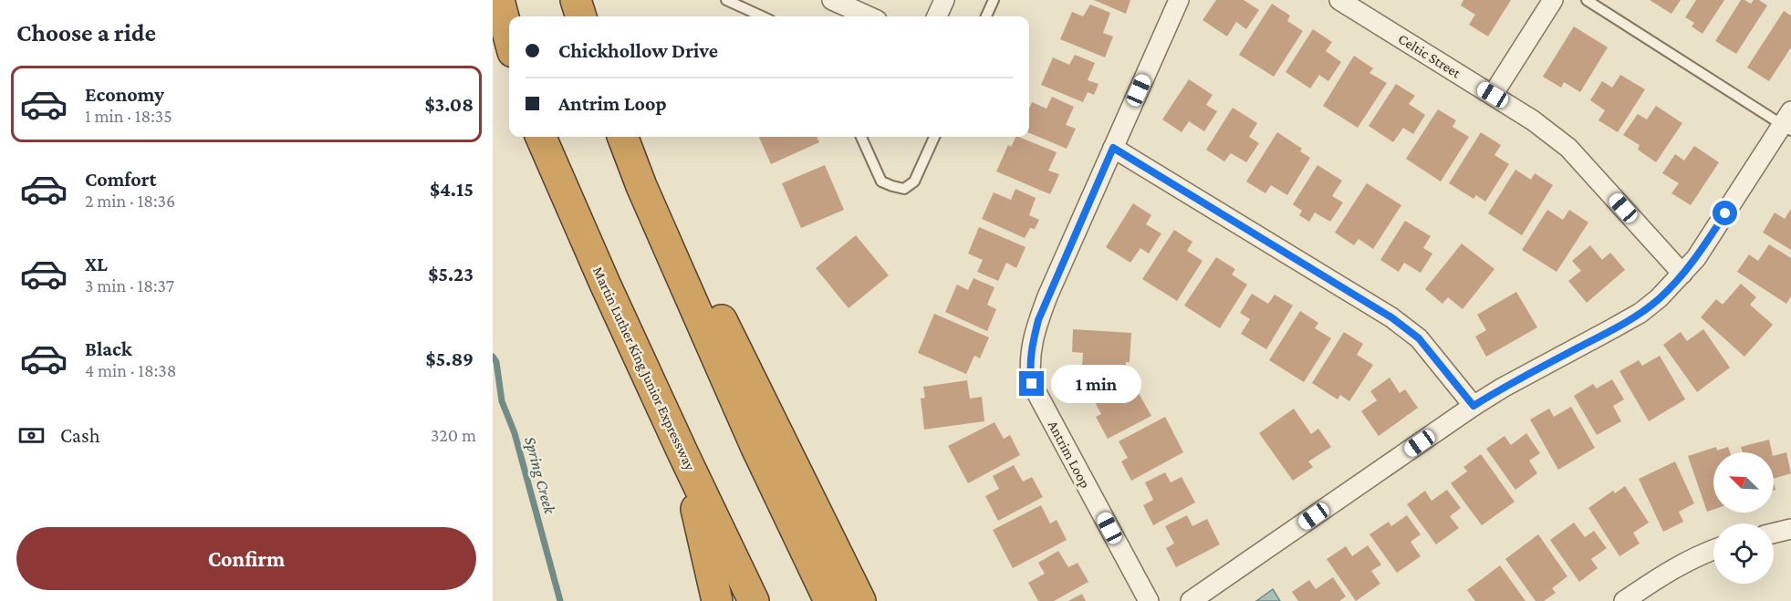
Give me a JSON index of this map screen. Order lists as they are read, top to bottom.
{
  "streets": {
    "highway": ["Martin Luther King Junior Expressway"],
    "street": ["Celtic Street", "Antrim Loop"]
  },
  "water": ["Spring Creek"],
  "north": "top left",
  "page": {
    "heading": "Choose a ride",
    "banner": ["Chickhollow Drive", "Antrim Loop"],
    "list": [
      {
        "name": "Economy",
        "note": "1 min · 18:35",
        "value": "$3.08"
      },
      {
        "name": "Comfort",
        "note": "2 min · 18:36",
        "value": "$4.15"
      },
      {
        "name": "XL",
        "note": "3 min · 18:37",
        "value": "$5.23"
      },
      {
        "name": "Black",
        "note": "4 min · 18:38",
        "value": "$5.89"
      }
    ],
    "bubble": "1 min",
    "pay": ["Cash", "320 m"],
    "buttons": "Confirm"
  }
}
